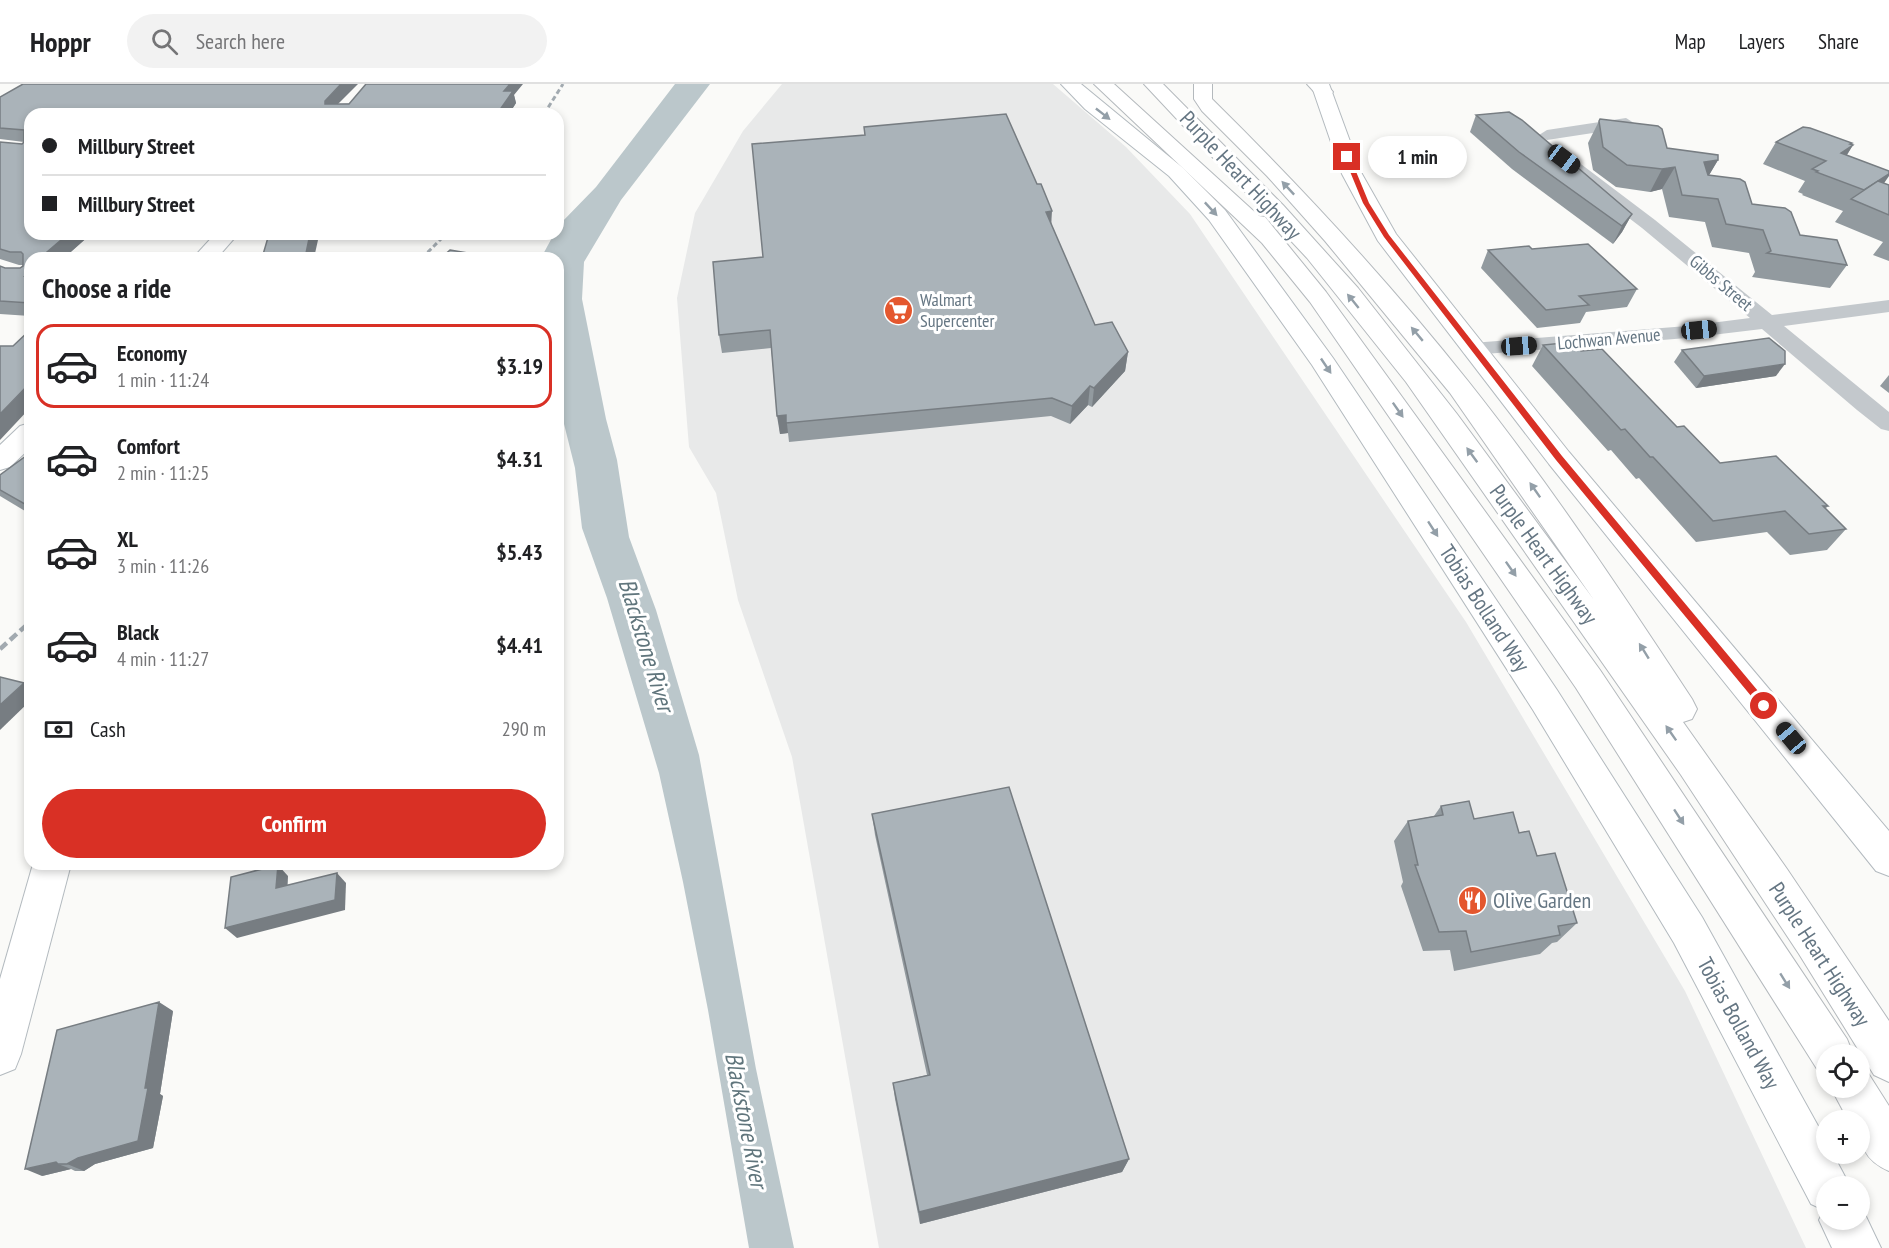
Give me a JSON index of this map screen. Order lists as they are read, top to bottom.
{
  "streets": {
    "main road": ["Purple Heart Highway", "Tobias Bolland Way"],
    "street": ["Gibbs Street", "Lochwan Avenue"]
  },
  "crossings": [
    ["Gibbs Street", "Lochwan Avenue"]
  ],
  "water": ["Blackstone River"],
  "places": {
    "supermarket": ["Walmart Supercenter"],
    "restaurant": ["Olive Garden"]
  },
  "page": {
    "header": "Hoppr",
    "search": "Search here",
    "nav": ["Map", "Layers", "Share"],
    "banner": ["Millbury Street", "Millbury Street"],
    "bubble": "1 min",
    "heading": "Choose a ride",
    "list": [
      {
        "name": "Economy",
        "note": "1 min · 11:24",
        "value": "$3.19"
      },
      {
        "name": "Comfort",
        "note": "2 min · 11:25",
        "value": "$4.31"
      },
      {
        "name": "XL",
        "note": "3 min · 11:26",
        "value": "$5.43"
      },
      {
        "name": "Black",
        "note": "4 min · 11:27",
        "value": "$4.41"
      }
    ],
    "pay": ["Cash", "290 m"],
    "buttons": "Confirm",
    "map_buttons": ["+", "−"]
  }
}
